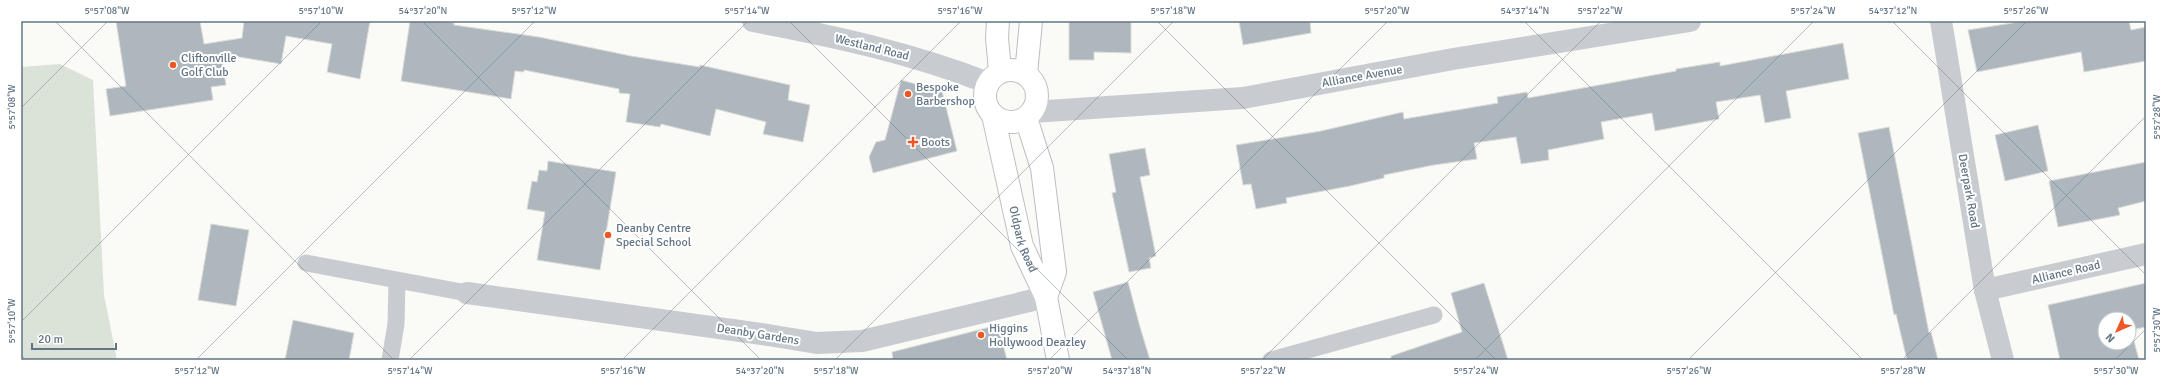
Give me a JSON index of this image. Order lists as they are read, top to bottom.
{
  "streets": {
    "main road": ["Oldpark Road"],
    "street": [
      "Westland Road",
      "Alliance Avenue",
      "Deerpark Road",
      "Alliance Road",
      "Deanby Gardens"
    ]
  },
  "crossings": [
    ["Westland Road", "Alliance Avenue"],
    ["Westland Road", "Oldpark Road"],
    ["Alliance Avenue", "Oldpark Road"],
    ["Deerpark Road", "Alliance Road"],
    ["Oldpark Road", "Deanby Gardens"]
  ],
  "places": {
    "other": [
      "Cliftonville Golf Club",
      "Bespoke Barbershop",
      "Deanby Centre Special School",
      "Higgins Hollywood Deazley"
    ],
    "health": ["Boots"]
  },
  "scale_bar": "20 m",
  "north": "bottom left",
  "coordinates": [
    "5°57'08\"W",
    "5°57'10\"W",
    "54°37'20\"N",
    "5°57'12\"W",
    "5°57'14\"W",
    "5°57'16\"W",
    "5°57'18\"W",
    "5°57'20\"W",
    "54°37'14\"N",
    "5°57'22\"W",
    "5°57'24\"W",
    "54°37'12\"N",
    "5°57'26\"W",
    "5°57'28\"W",
    "5°57'30\"W",
    "54°37'18\"N"
  ]
}
